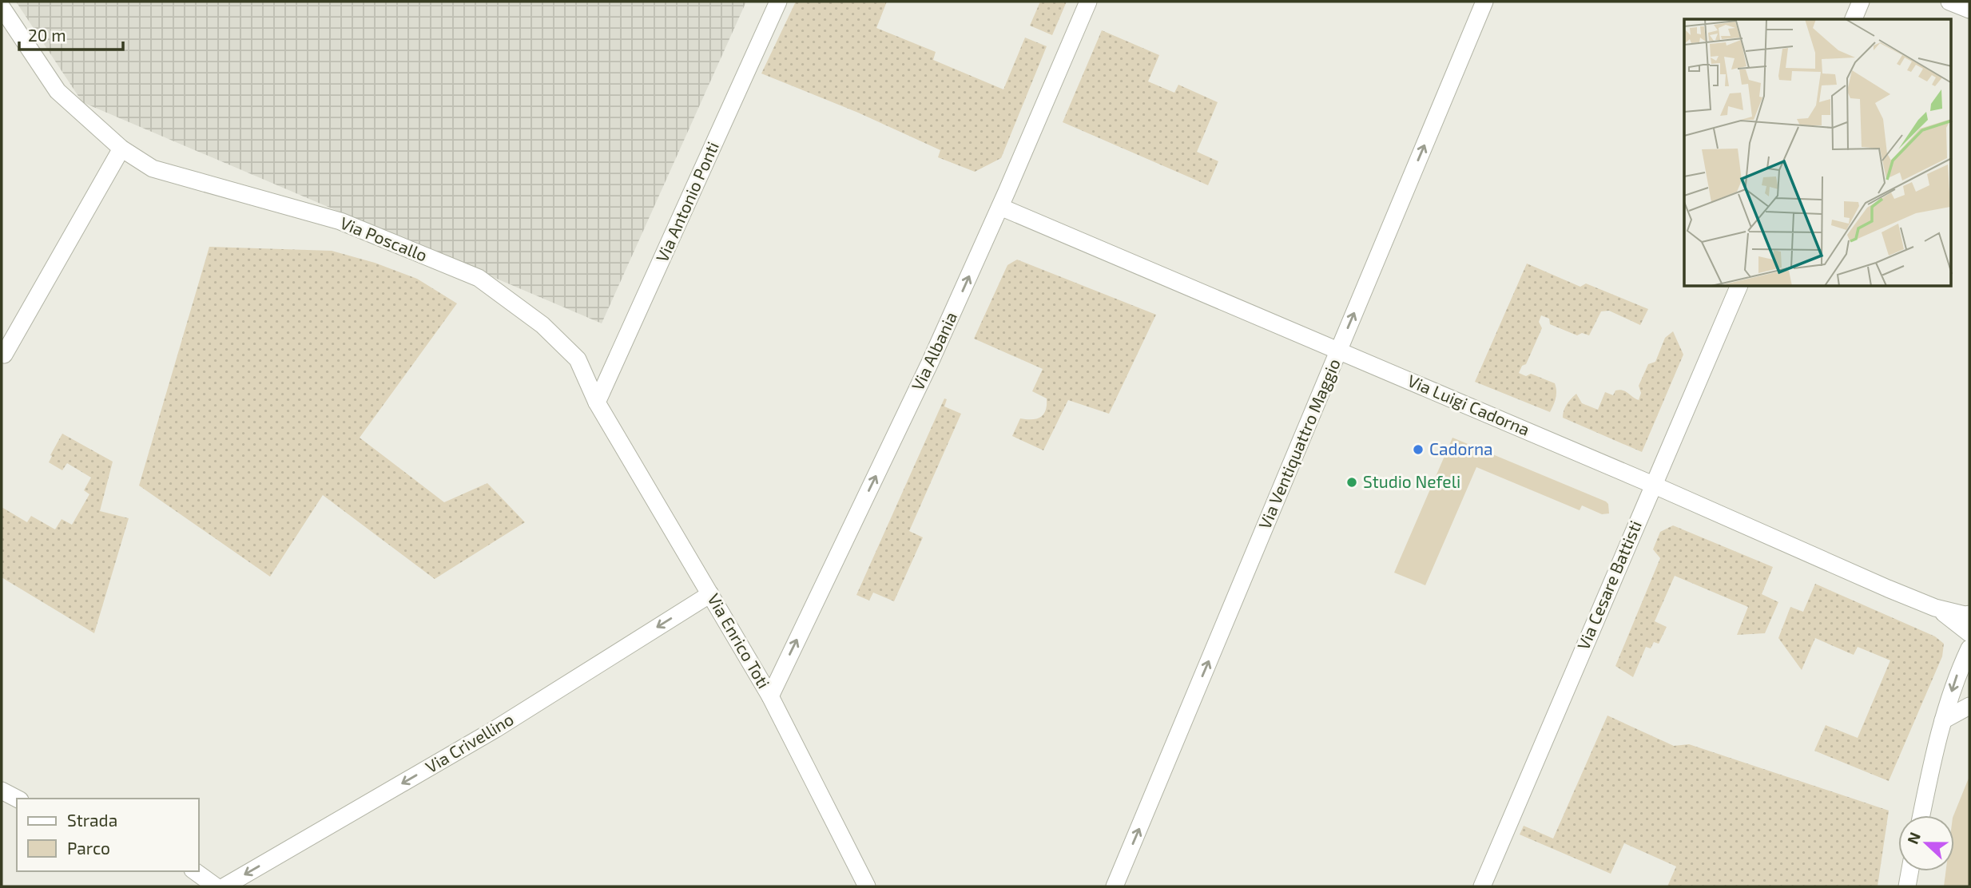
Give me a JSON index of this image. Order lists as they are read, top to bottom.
{
  "streets": {
    "street": [
      "Via Antonio Ponti",
      "Via Poscallo",
      "Via Albania",
      "Via Luigi Cadorna",
      "Via Ventiquattro Maggio",
      "Via Cesare Battisti",
      "Via Enrico Toti",
      "Via Crivellino"
    ]
  },
  "crossings": [
    ["Via Antonio Ponti", "Via Poscallo"],
    ["Via Antonio Ponti", "Via Enrico Toti"],
    ["Via Poscallo", "Via Enrico Toti"],
    ["Via Albania", "Via Luigi Cadorna"],
    ["Via Albania", "Via Enrico Toti"],
    ["Via Luigi Cadorna", "Via Ventiquattro Maggio"],
    ["Via Luigi Cadorna", "Via Cesare Battisti"],
    ["Via Enrico Toti", "Via Crivellino"]
  ],
  "one_way": ["Via Albania", "Via Ventiquattro Maggio", "Via Crivellino"],
  "places": ["Cadorna", "Studio Nefeli"],
  "legend": ["Strada", "Parco"],
  "scale_bar": "20 m",
  "north": "left"
}
